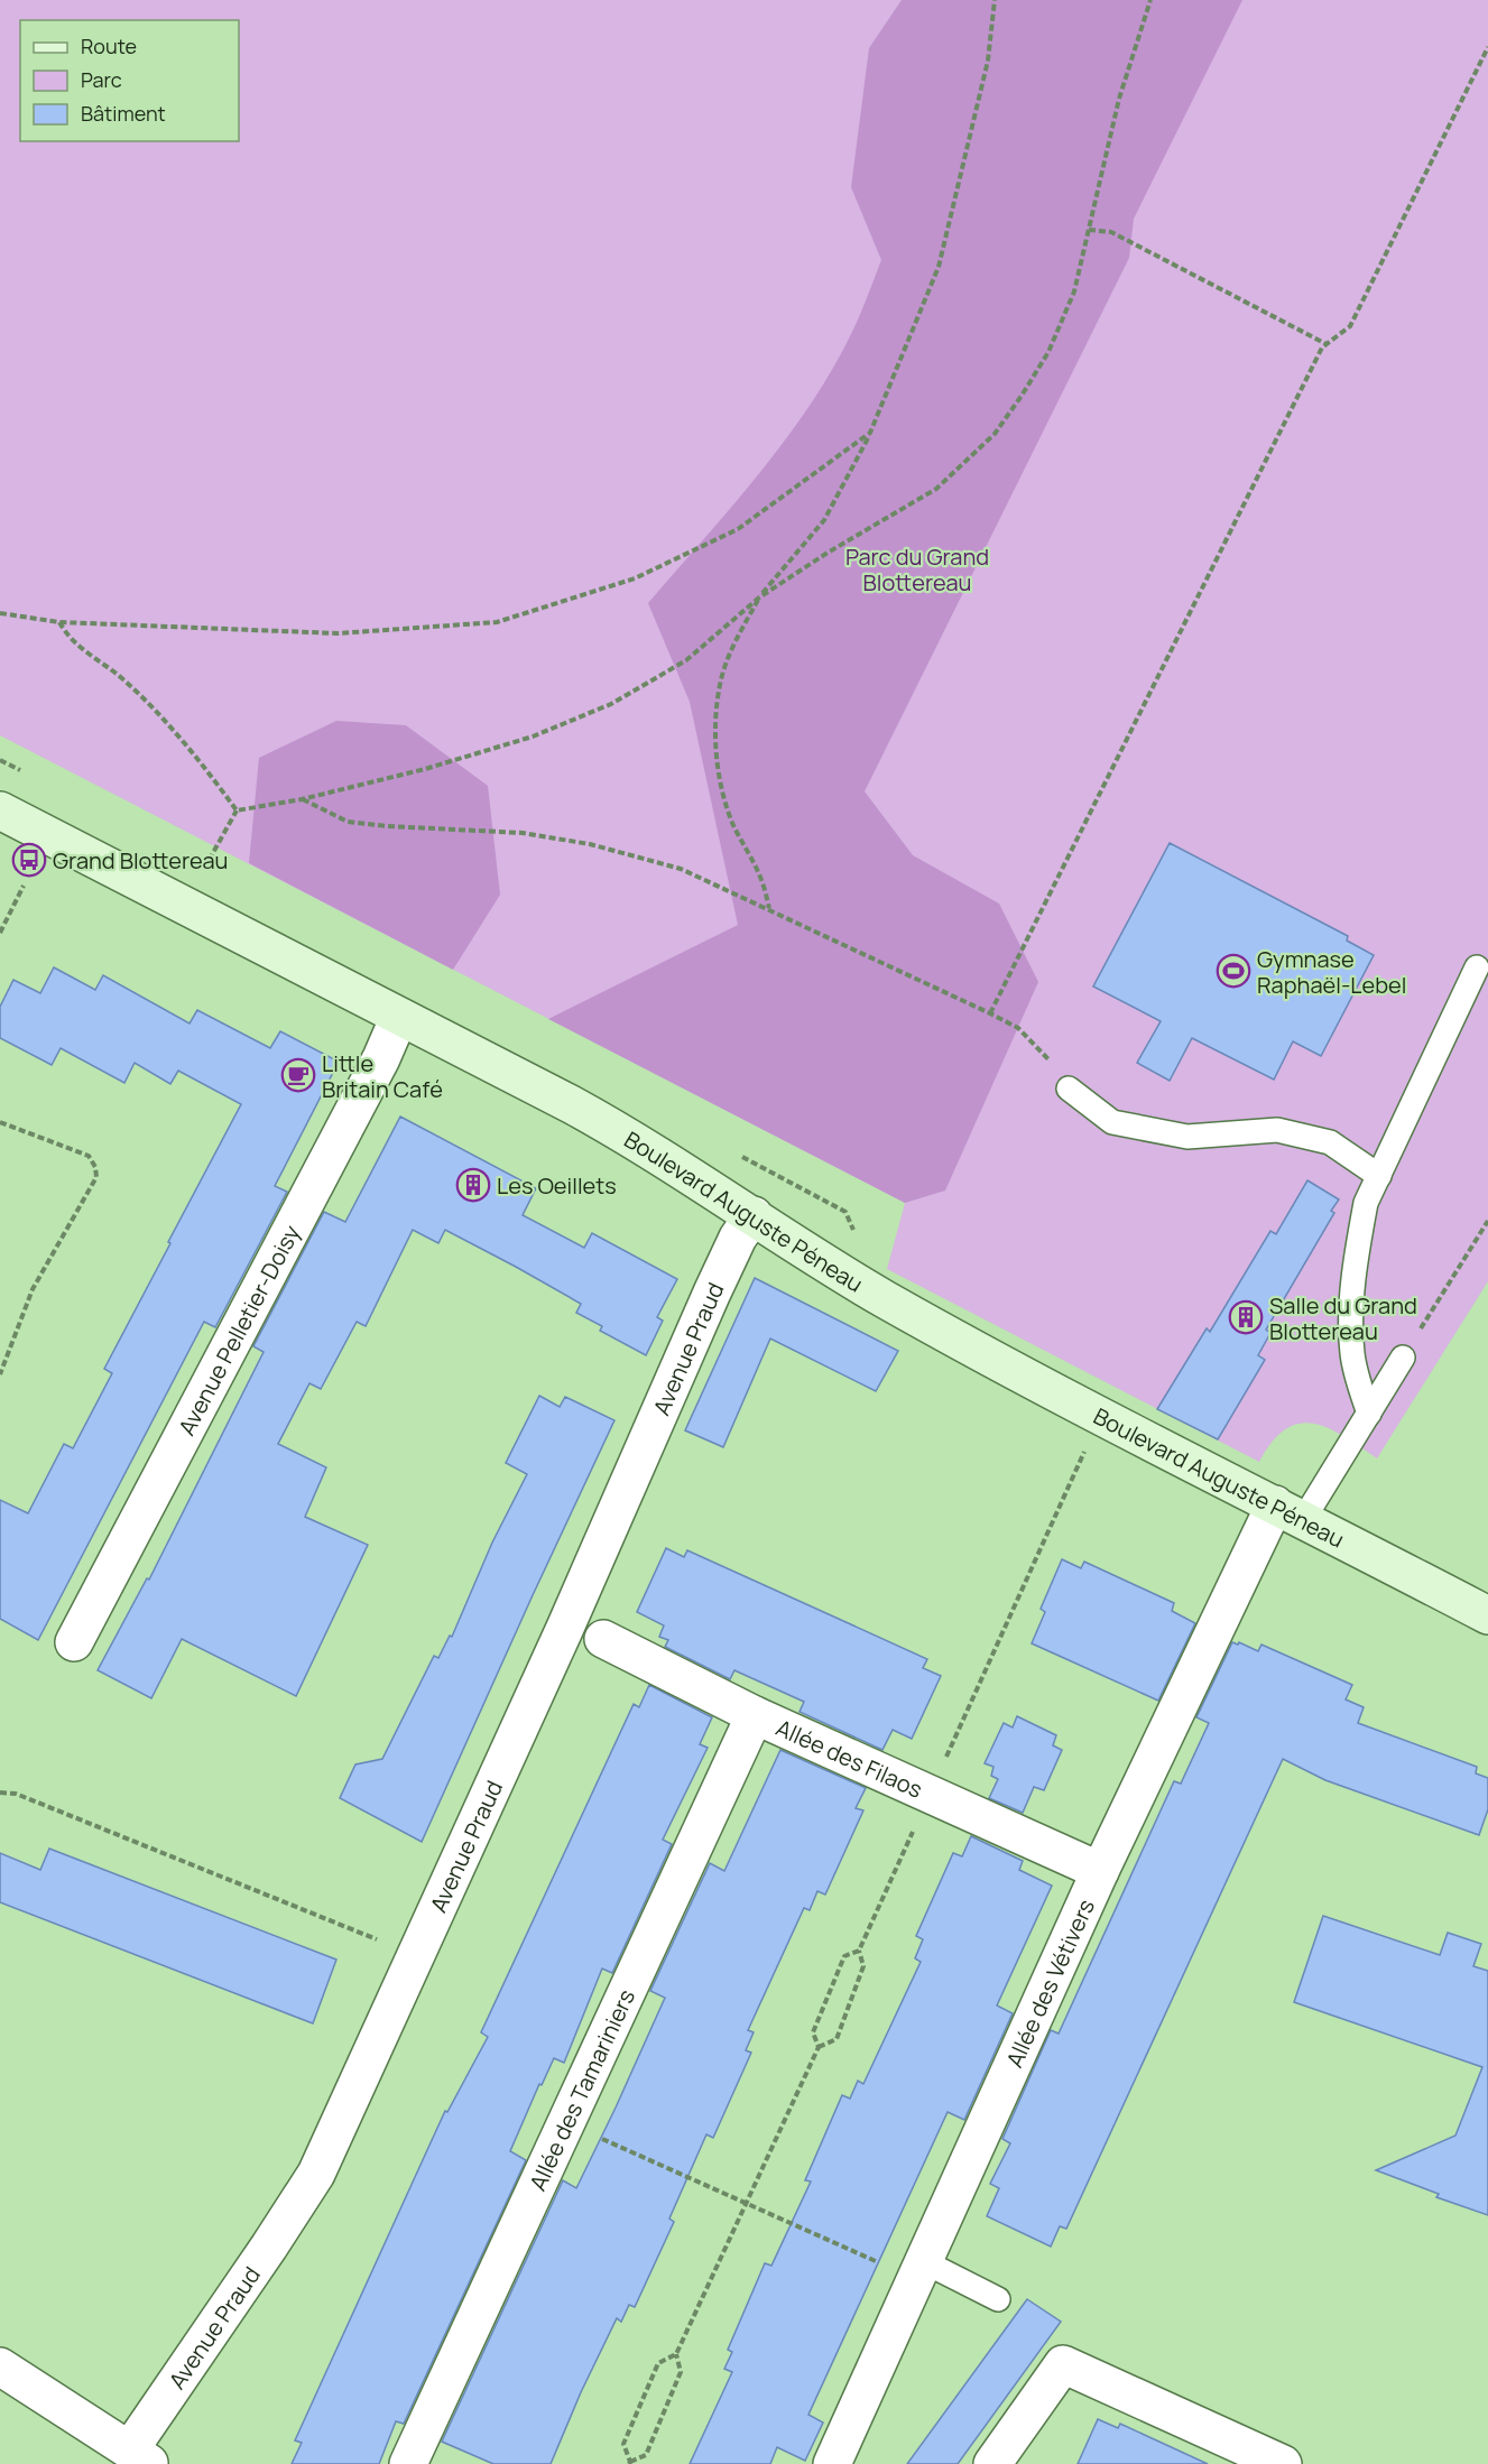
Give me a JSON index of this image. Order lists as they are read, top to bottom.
{
  "streets": {
    "street": [
      "Boulevard Auguste Péneau",
      "Avenue Pelletier-Doisy",
      "Avenue Praud",
      "Allée des Filaos",
      "Allée des Vétivers",
      "Allée des Tamariniers"
    ]
  },
  "crossings": [
    ["Boulevard Auguste Péneau", "Avenue Pelletier-Doisy"],
    ["Boulevard Auguste Péneau", "Avenue Praud"],
    ["Boulevard Auguste Péneau", "Allée des Vétivers"],
    ["Allée des Filaos", "Allée des Vétivers"],
    ["Allée des Filaos", "Allée des Tamariniers"]
  ],
  "parks": ["Parc du Grand Blottereau"],
  "places": {
    "bus stop": ["Grand Blottereau"],
    "sports": ["Gymnase Raphaël-Lebel"],
    "cafe": ["Little Britain Café"],
    "building": ["Les Oeillets", "Salle du Grand Blottereau"]
  },
  "legend": ["Route", "Parc", "Bâtiment"]
}
